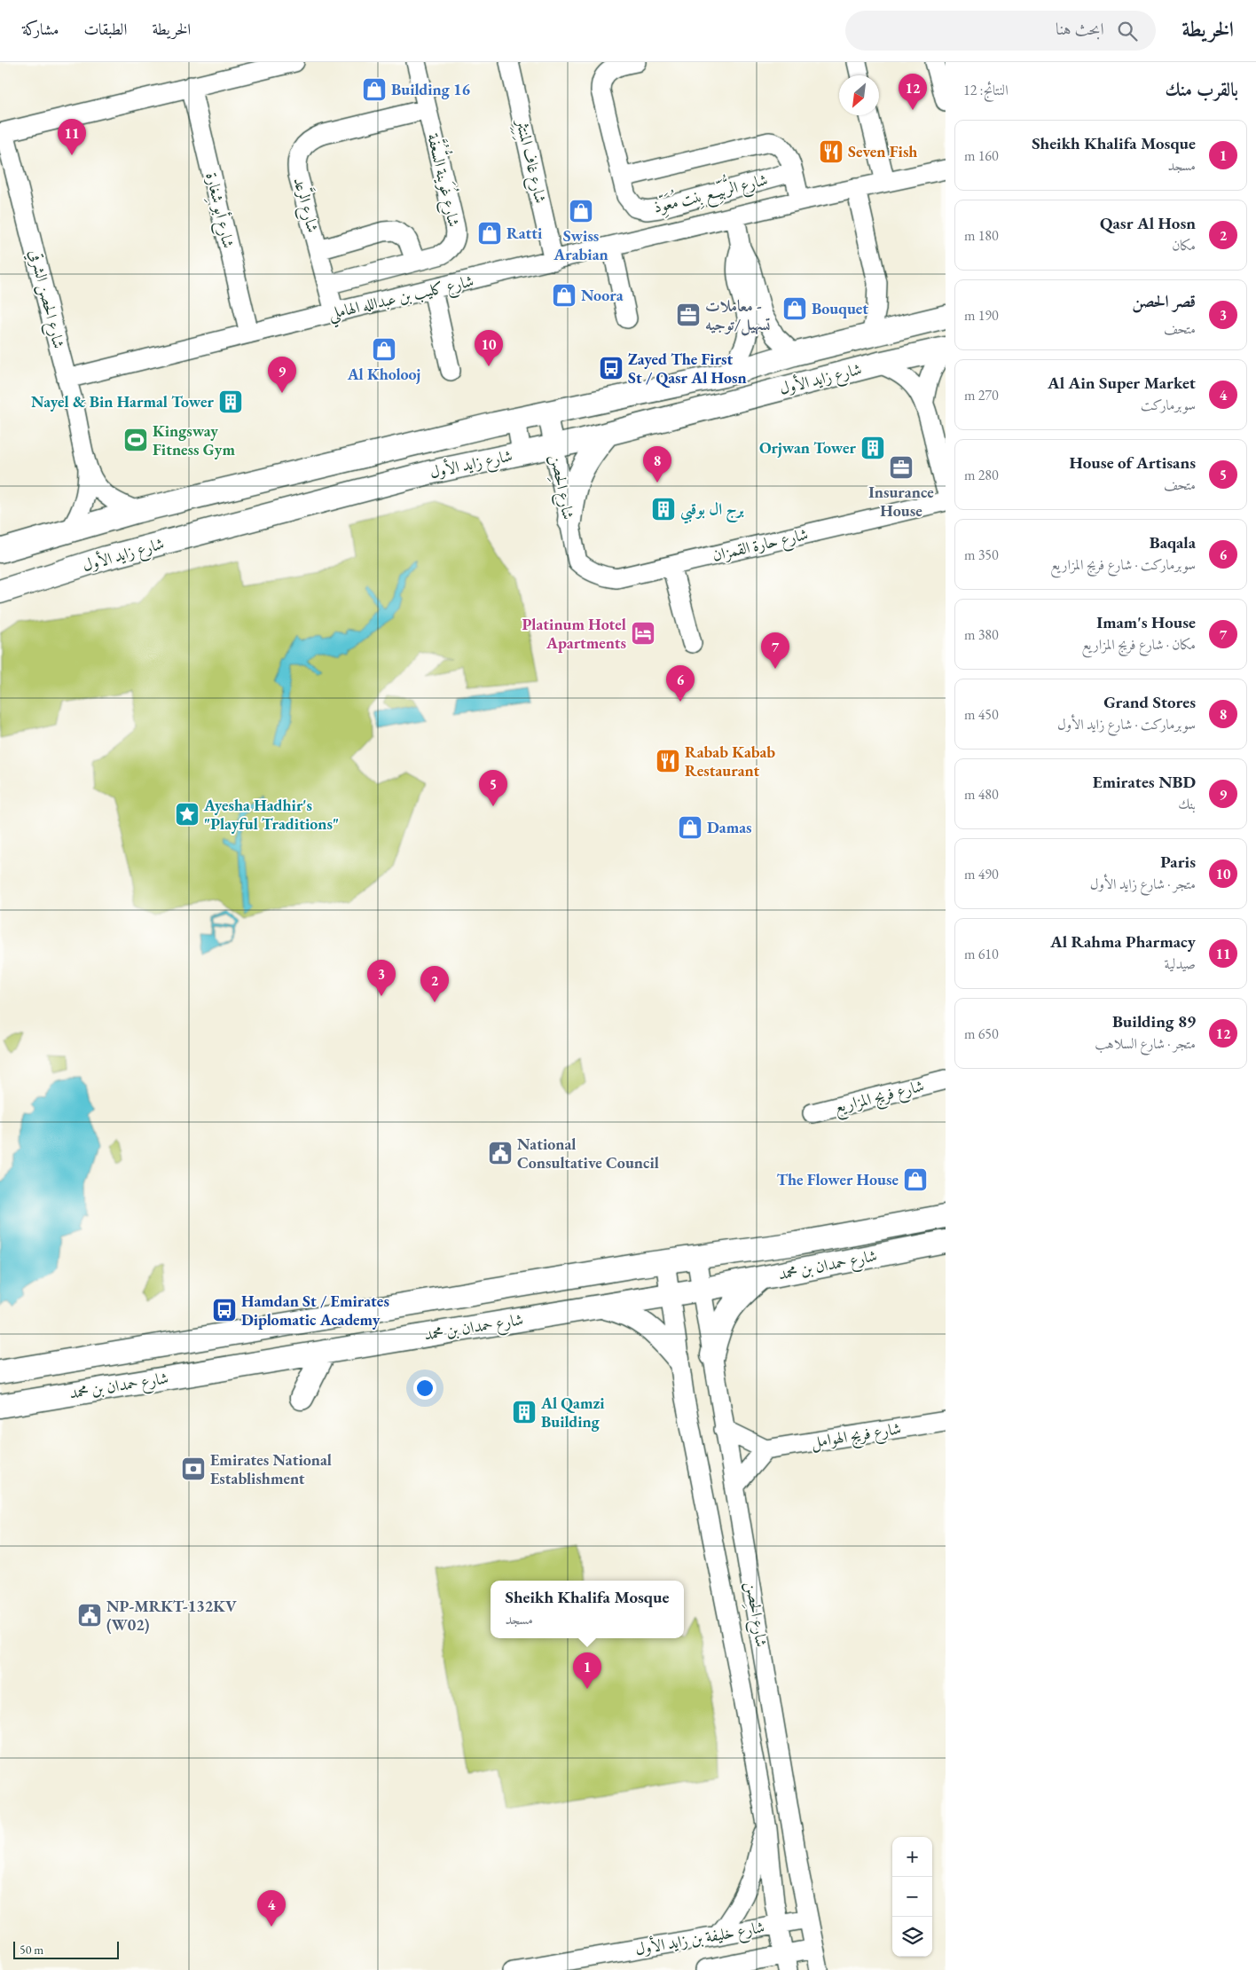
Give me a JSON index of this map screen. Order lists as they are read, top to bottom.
{
  "streets": {
    "main road": ["شارع زايد الأول", "شارع حمدان بن محمد"],
    "street": [
      "شارع غاف المِنتِثِر",
      "شارع غُوَينة السُّعُفَّة",
      "شارع الرُّبَيِّع بِنت مُعَوِّذ",
      "شارع الرَّعد",
      "شارع أبو شِغارة",
      "شارع كليب بن عبدالله الهاملي",
      "شارع الحصن الشرقي",
      "شارع الحِصن",
      "شارع حارة القمزان",
      "شارع فريج المزاريع",
      "شارع فريج الهوامل",
      "شارع خليفة بن زايد الأول"
    ]
  },
  "crossings": [
    ["شارع غاف المِنتِثِر", "شارع كليب بن عبدالله الهاملي"],
    ["شارع غُوَينة السُّعُفَّة", "شارع الرَّعد"],
    ["شارع الرَّعد", "شارع كليب بن عبدالله الهاملي"],
    ["شارع أبو شِغارة", "شارع كليب بن عبدالله الهاملي"],
    ["شارع كليب بن عبدالله الهاملي", "شارع الحصن الشرقي"],
    ["شارع الحصن الشرقي", "شارع زايد الأول"],
    ["شارع زايد الأول", "شارع الحِصن"],
    ["شارع الحِصن", "شارع حارة القمزان"],
    ["شارع الحِصن", "شارع حمدان بن محمد"],
    ["شارع الحِصن", "شارع خليفة بن زايد الأول"]
  ],
  "places": {
    "shop": [
      "Building 16",
      "Swiss Arabian",
      "Ratti",
      "Noora",
      "Bouquet",
      "Al Kholooj",
      "Damas",
      "The Flower House"
    ],
    "restaurant": ["Seven Fish", "Rabab Kabab Restaurant"],
    "office": ["معاملات - تسهيل/توجيه", "Insurance House"],
    "bus stop": ["Zayed The First St / Qasr Al Hosn", "Hamdan St / Emirates Diplomatic Academy"],
    "building": [
      "Nayel & Bin Harmal Tower",
      "Orjwan Tower",
      "برج ال بوقبي",
      "Al Qamzi Building"
    ],
    "sports": ["Kingsway Fitness Gym"],
    "hotel": ["Platinum Hotel Apartments"],
    "place": ["Ayesha Hadhir's \"Playful Traditions\""],
    "public building": ["National Consultative Council", "NP-MRKT-132KV (W02)"],
    "bank": ["Emirates National Establishment"]
  },
  "scale_bar": "50 m",
  "north": "bottom left",
  "page": {
    "header": "الخريطة",
    "search": "ابحث هنا",
    "nav": ["الخريطة", "الطبقات", "مشاركة"],
    "heading": ["بالقرب منك", "النتائج: 12"],
    "pins": [
      "12",
      "11",
      "10",
      "9",
      "8",
      "7",
      "6",
      "5",
      "3",
      "2",
      "1",
      "4"
    ],
    "list": [
      {
        "mark": "1",
        "name": "Sheikh Khalifa Mosque",
        "note": "مسجد",
        "value": "160 m"
      },
      {
        "mark": "2",
        "name": "Qasr Al Hosn",
        "note": "مكان",
        "value": "180 m"
      },
      {
        "mark": "3",
        "name": "قصر الحصن",
        "note": "متحف",
        "value": "190 m"
      },
      {
        "mark": "4",
        "name": "Al Ain Super Market",
        "note": "سوبرماركت",
        "value": "270 m"
      },
      {
        "mark": "5",
        "name": "House of Artisans",
        "note": "متحف",
        "value": "280 m"
      },
      {
        "mark": "6",
        "name": "Baqala",
        "note": "سوبرماركت · شارع فريج المزاريع",
        "value": "350 m"
      },
      {
        "mark": "7",
        "name": "Imam's House",
        "note": "مكان · شارع فريج المزاريع",
        "value": "380 m"
      },
      {
        "mark": "8",
        "name": "Grand Stores",
        "note": "سوبرماركت · شارع زايد الأول",
        "value": "450 m"
      },
      {
        "mark": "9",
        "name": "Emirates NBD",
        "note": "بنك",
        "value": "480 m"
      },
      {
        "mark": "10",
        "name": "Paris",
        "note": "متجر · شارع زايد الأول",
        "value": "490 m"
      },
      {
        "mark": "11",
        "name": "Al Rahma Pharmacy",
        "note": "صيدلية",
        "value": "610 m"
      },
      {
        "mark": "12",
        "name": "Building 89",
        "note": "متجر · شارع السلاهب",
        "value": "650 m"
      }
    ],
    "popup": ["Sheikh Khalifa Mosque", "مسجد"],
    "map_buttons": ["+", "−"],
    "scale": "50 m"
  }
}
